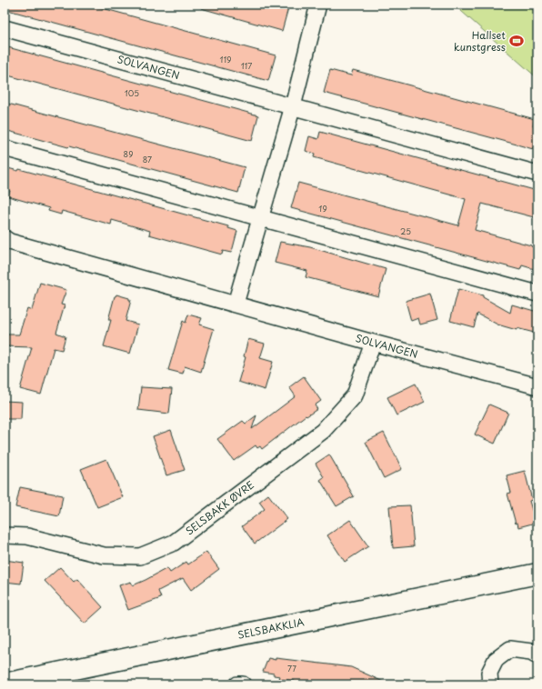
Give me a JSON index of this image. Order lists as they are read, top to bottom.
{
  "streets": {
    "street": ["SOLVANGEN", "SELSBAKK ØVRE", "SELSBAKKLIA"]
  },
  "crossings": [
    ["SOLVANGEN", "SELSBAKK ØVRE"]
  ],
  "places": {
    "sports": ["Hallset kunstgress"]
  },
  "house_numbers": [
    "119",
    "117",
    "105",
    "89",
    "87",
    "19",
    "25",
    "77"
  ]
}
